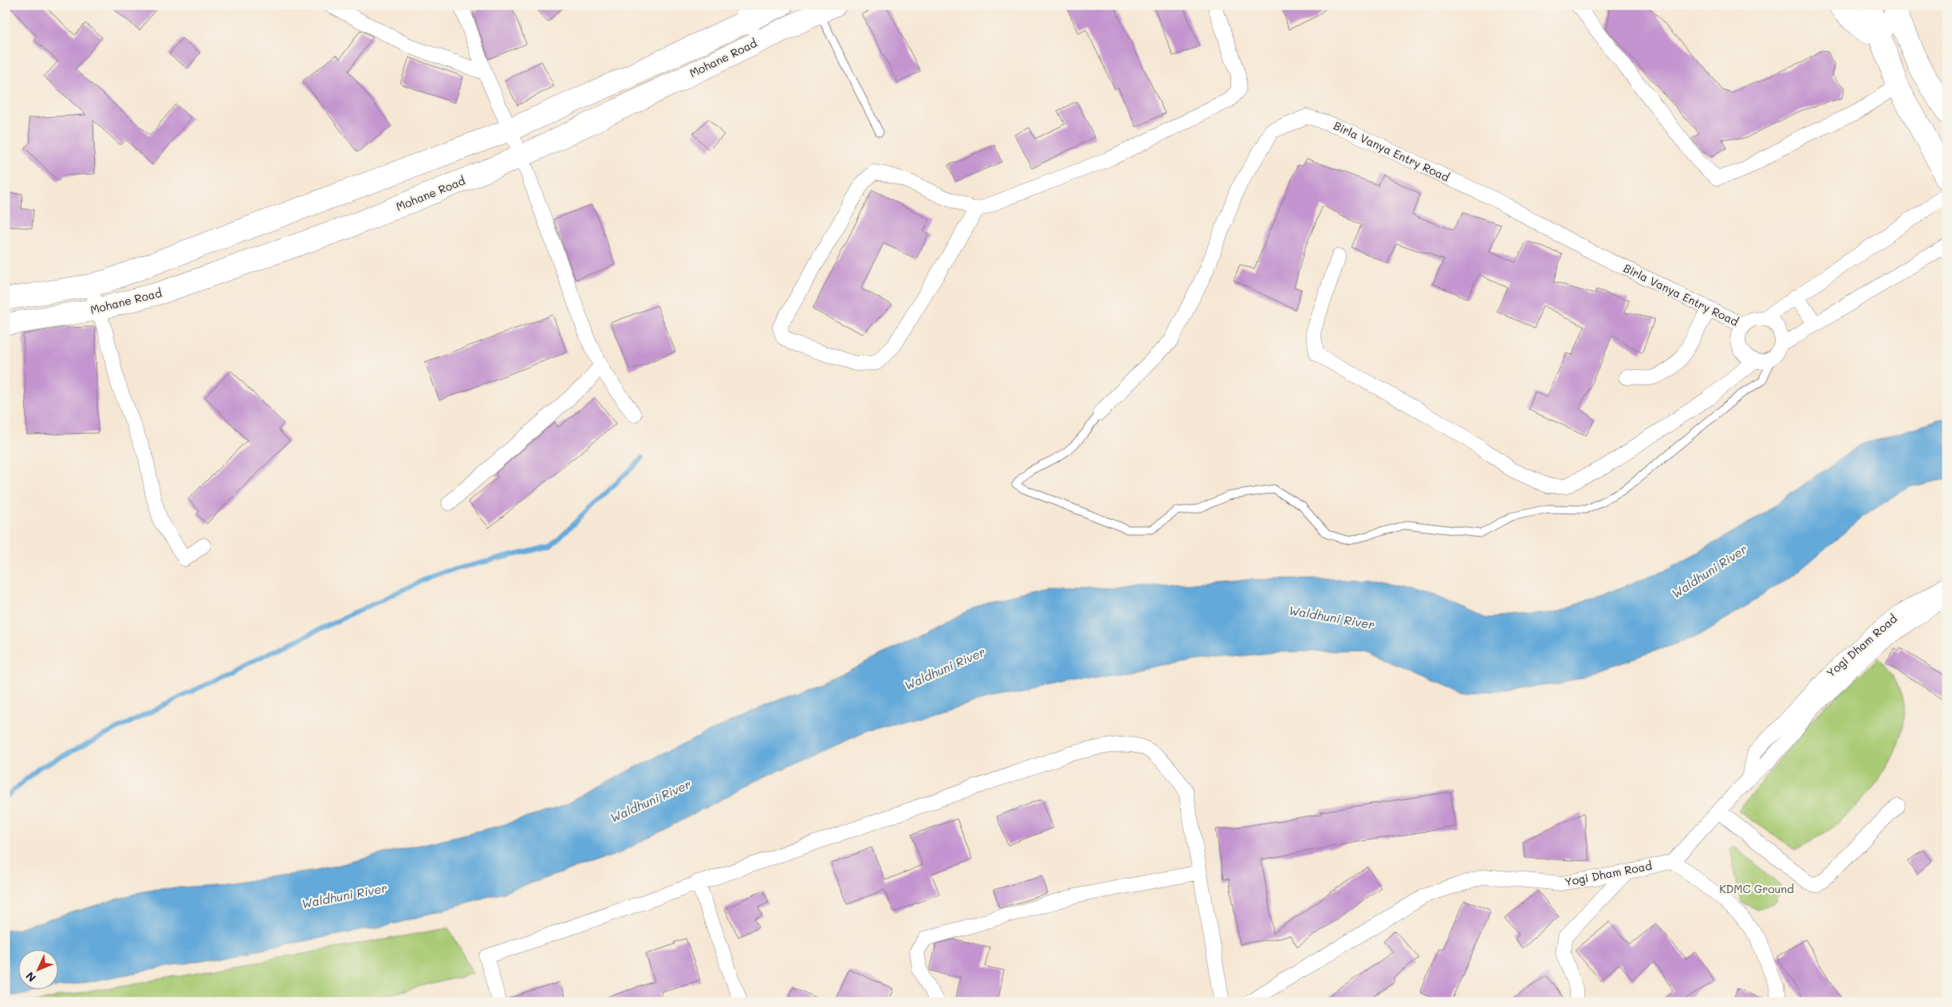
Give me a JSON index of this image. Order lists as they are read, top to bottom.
{
  "streets": {
    "main road": ["Mohane Road"],
    "street": ["Birla Vanya Entry Road", "Yogi Dham Road"]
  },
  "water": ["Waldhuni River"],
  "parks": ["KDMC Ground"],
  "north": "bottom left"
}
